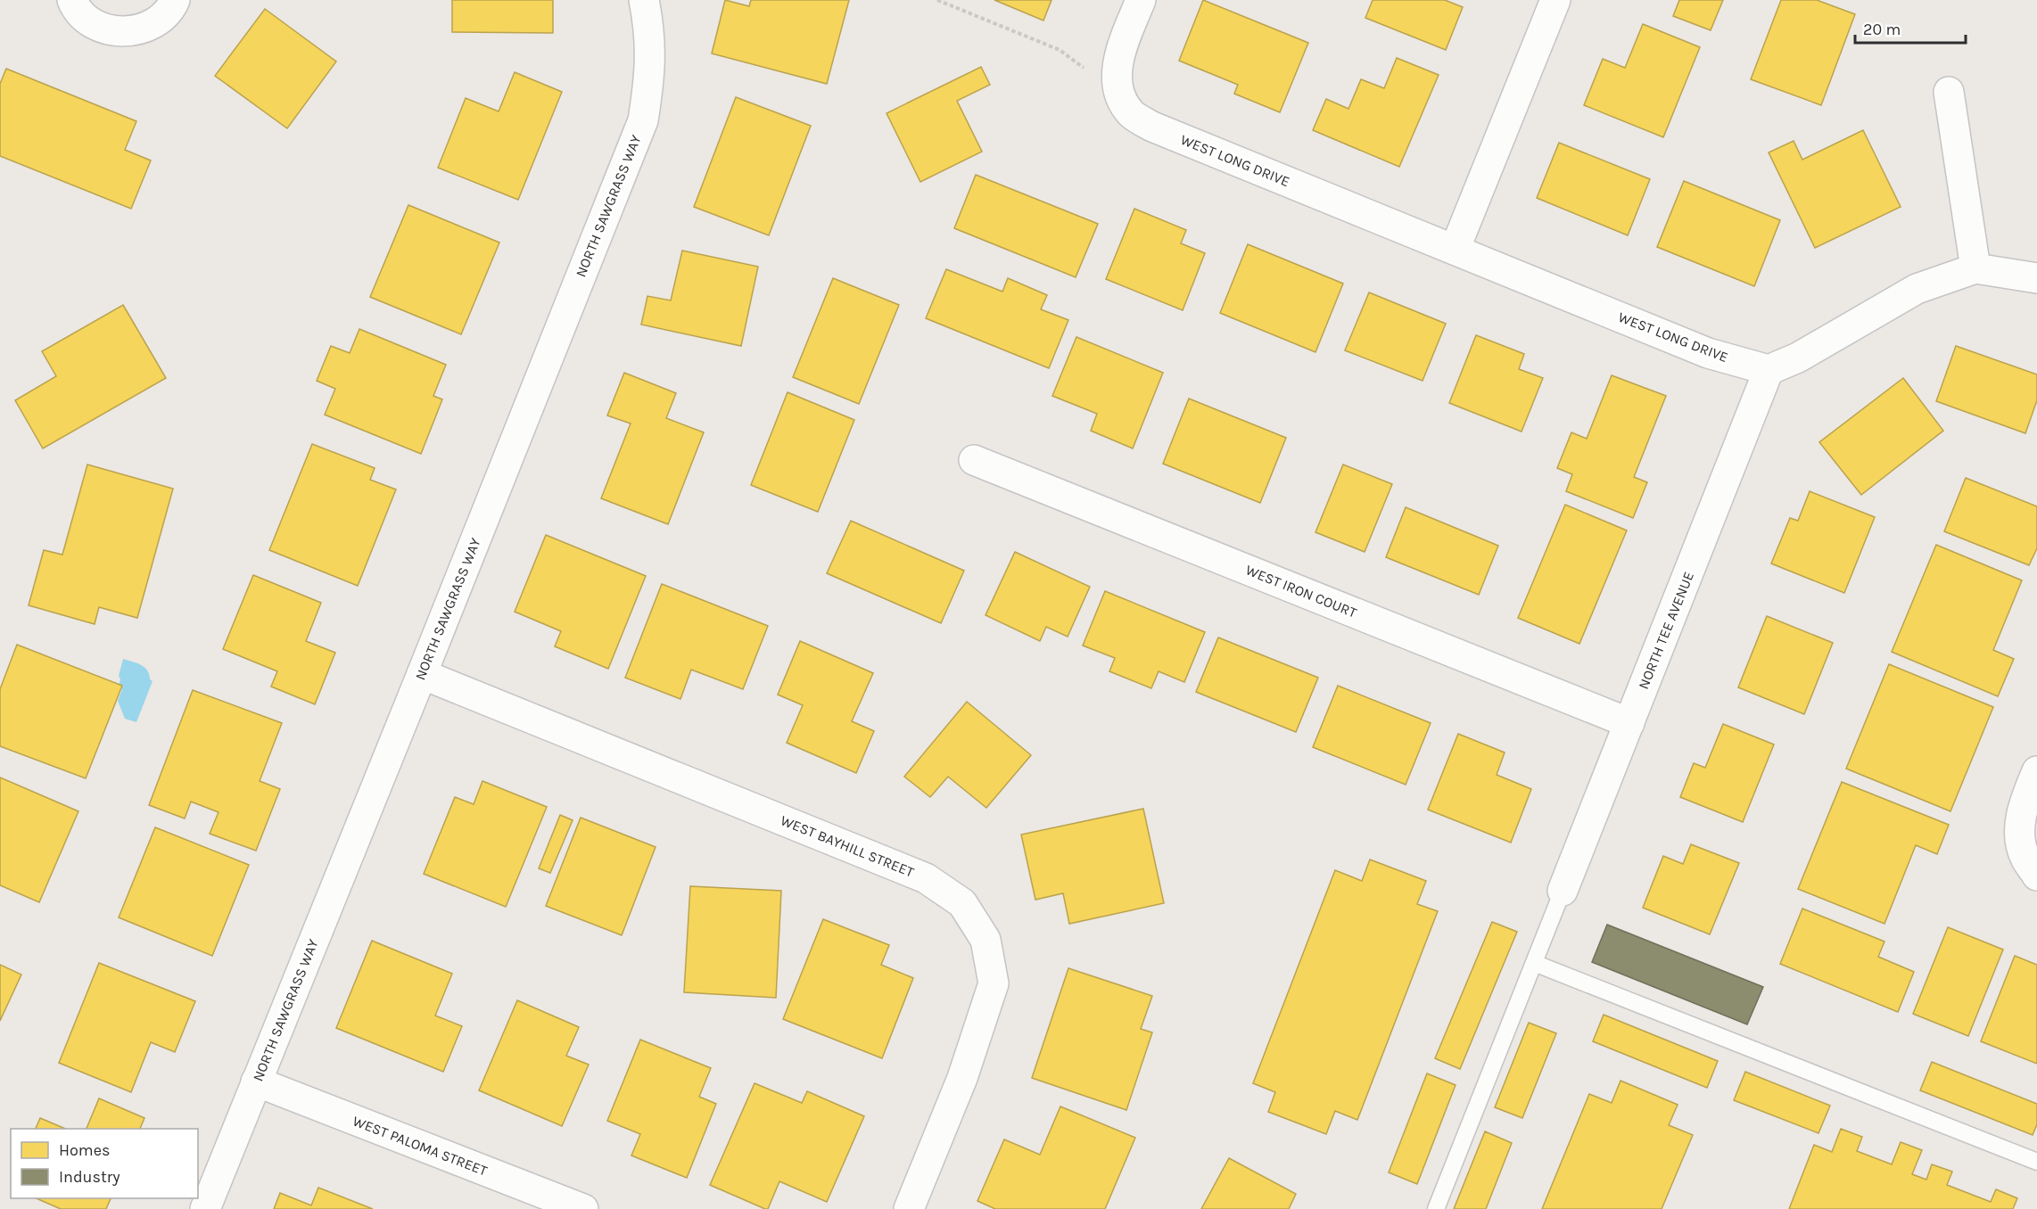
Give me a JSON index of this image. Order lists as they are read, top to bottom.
{
  "streets": {
    "street": [
      "WEST LONG DRIVE",
      "NORTH SAWGRASS WAY",
      "WEST IRON COURT",
      "NORTH TEE AVENUE",
      "WEST BAYHILL STREET",
      "WEST PALOMA STREET"
    ]
  },
  "crossings": [
    ["WEST LONG DRIVE", "NORTH TEE AVENUE"],
    ["NORTH SAWGRASS WAY", "WEST BAYHILL STREET"],
    ["NORTH SAWGRASS WAY", "WEST PALOMA STREET"],
    ["WEST IRON COURT", "NORTH TEE AVENUE"]
  ],
  "legend": ["Homes", "Industry"],
  "scale_bar": "20 m"
}
